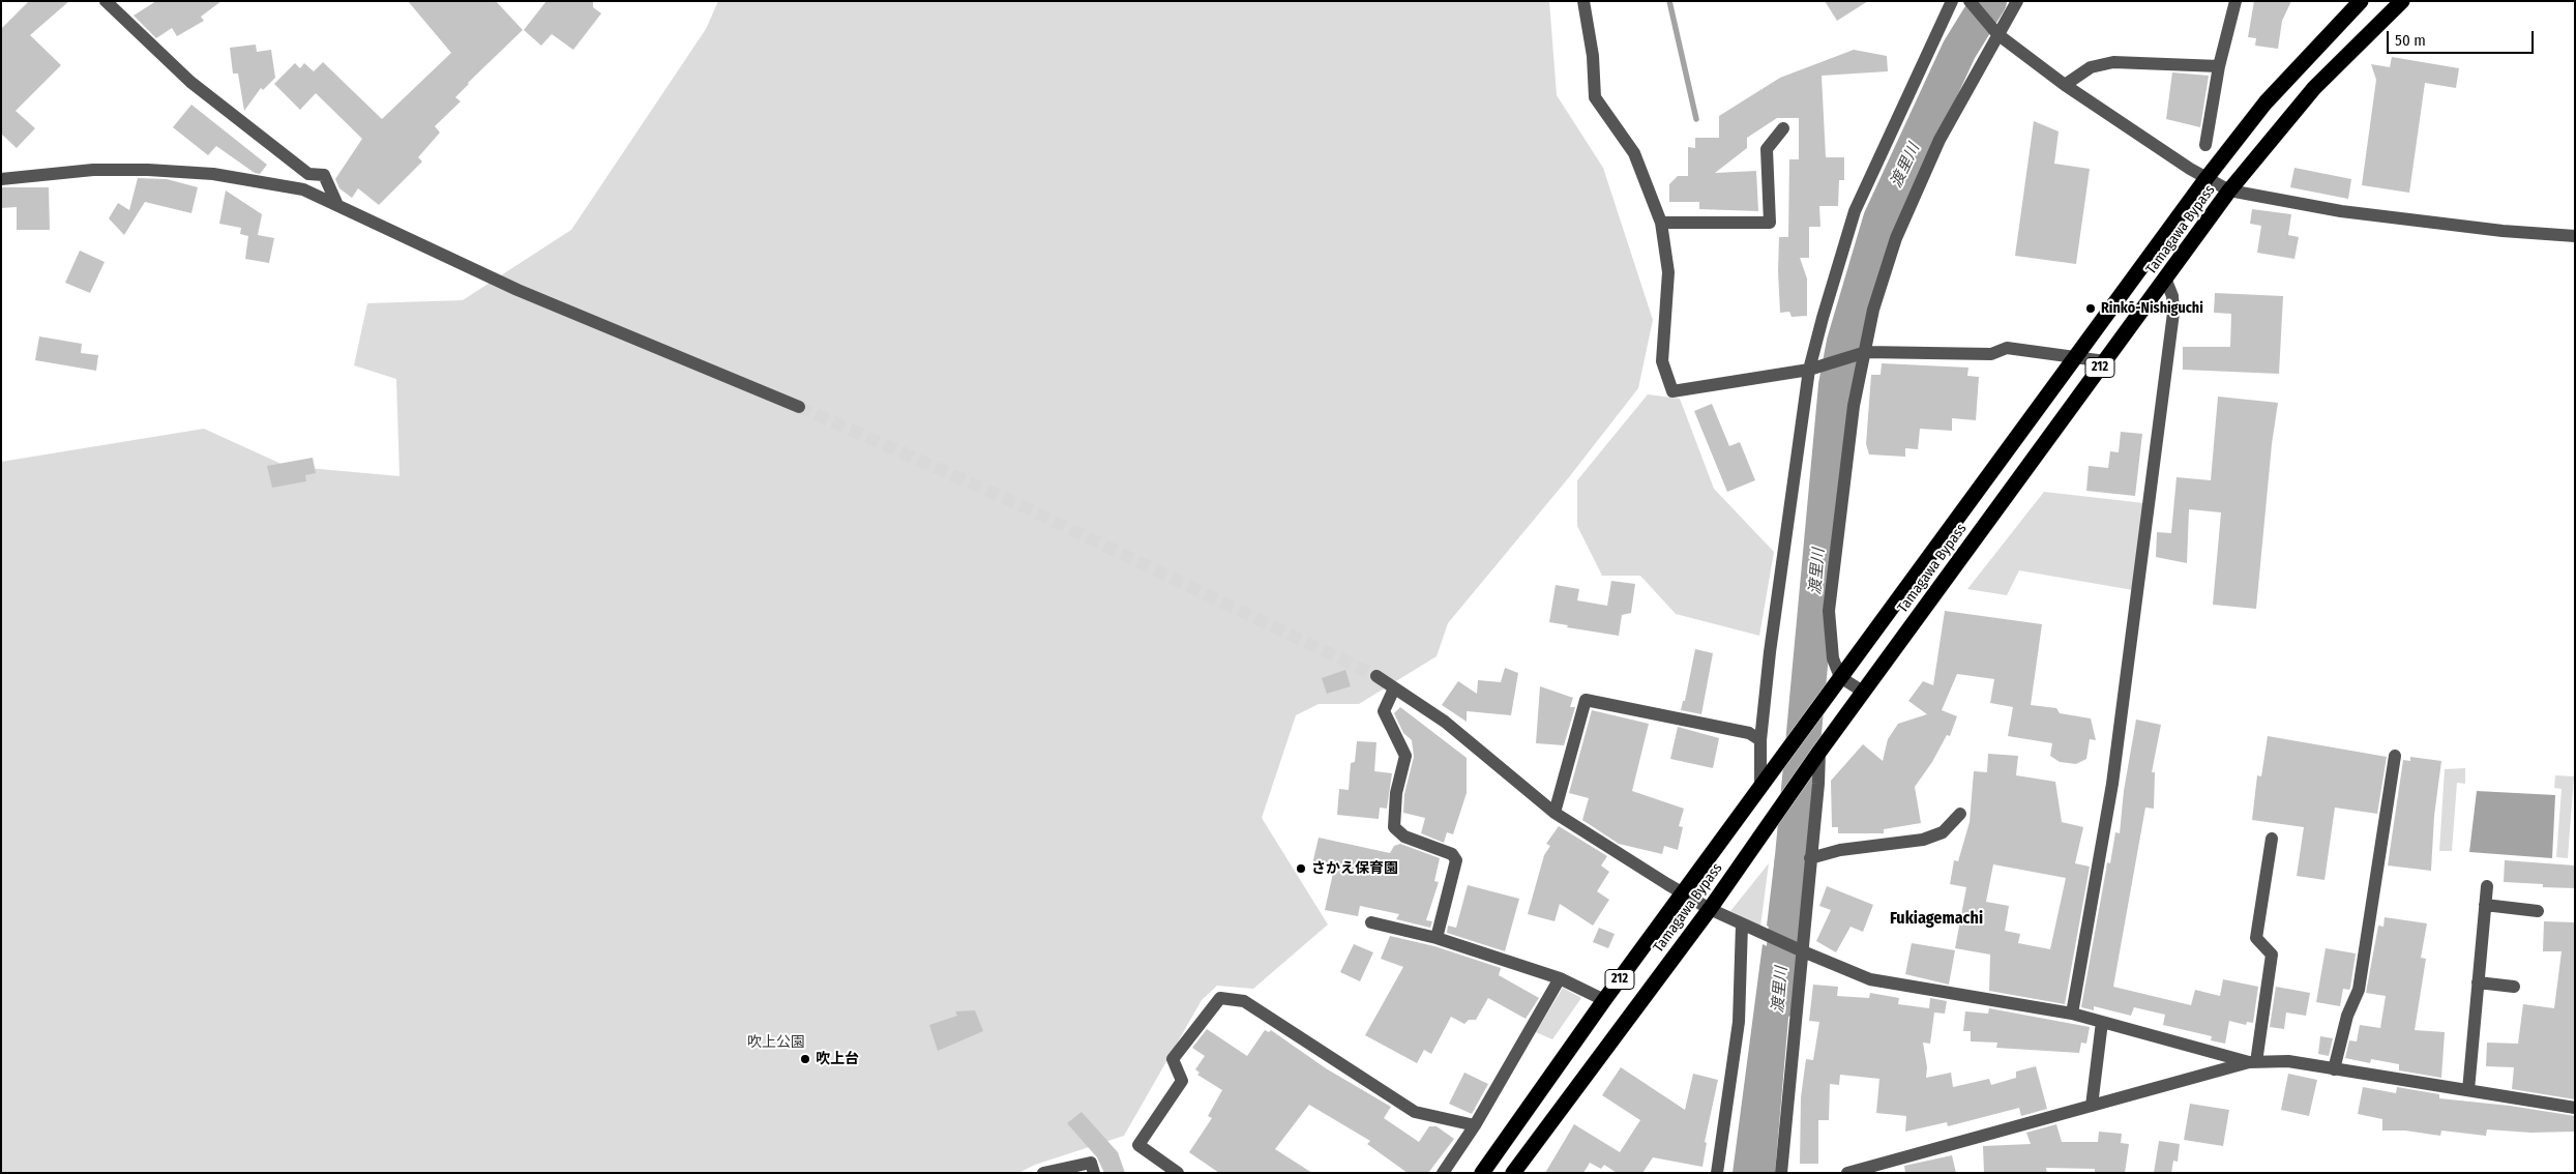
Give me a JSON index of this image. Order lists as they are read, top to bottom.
{
  "streets": {
    "highway": ["Tamagawa Bypass", "212"]
  },
  "districts": ["Fukiagemachi"],
  "water": ["渡里川"],
  "parks": ["吹上公園"],
  "places": ["Rinkō-Nishiguchi", "さかえ保育園", "吹上台"],
  "scale_bar": "50 m"
}
